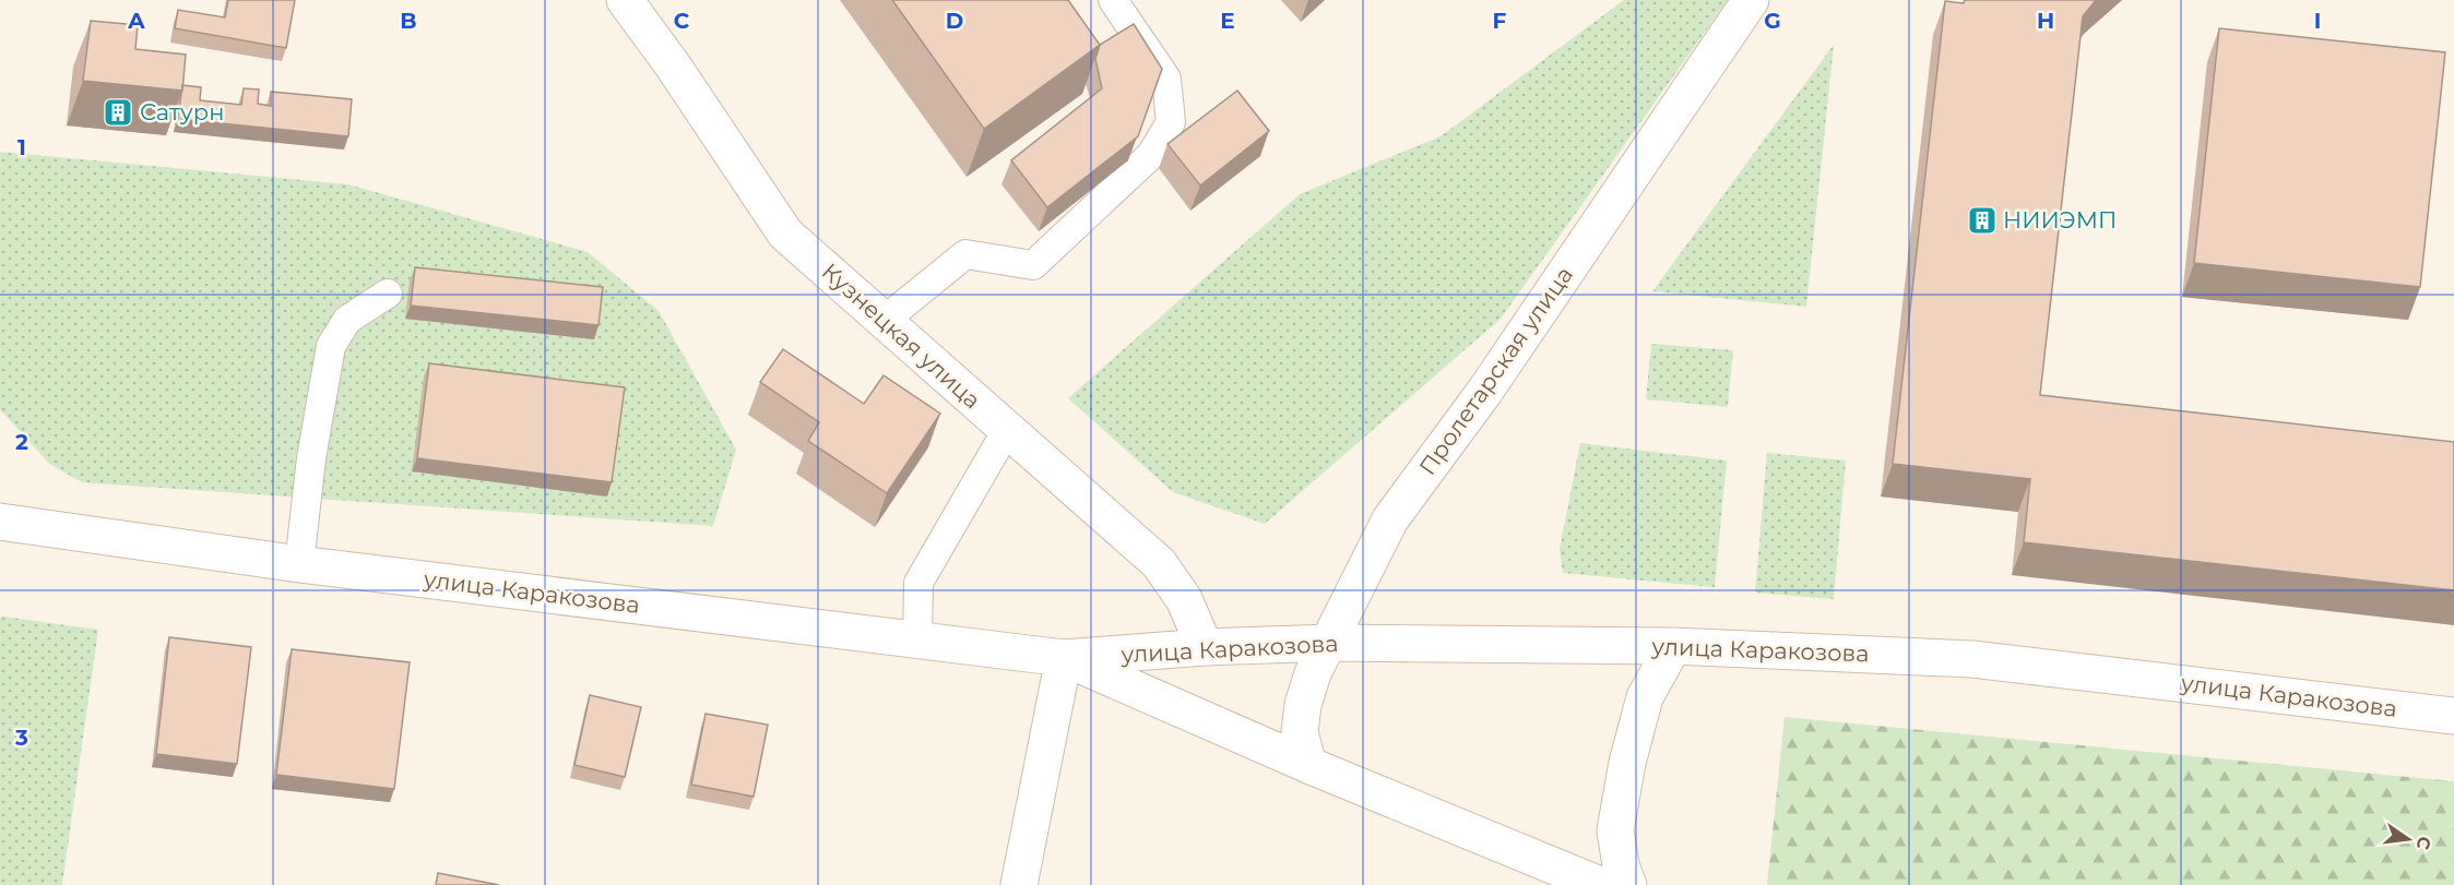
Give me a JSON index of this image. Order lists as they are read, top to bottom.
{
  "streets": {
    "main road": ["Кузнецкая улица", "Пролетарская улица", "улица Каракозова"]
  },
  "crossings": [
    ["Кузнецкая улица", "улица Каракозова"],
    ["Пролетарская улица", "улица Каракозова"]
  ],
  "places": {
    "building": ["Сатурн", "НИИЭМП"]
  },
  "north": "right",
  "grid": {
    "columns": [
      "A",
      "B",
      "C",
      "D",
      "E",
      "F",
      "G",
      "H",
      "I"
    ],
    "rows": ["1", "2", "3"]
  }
}
